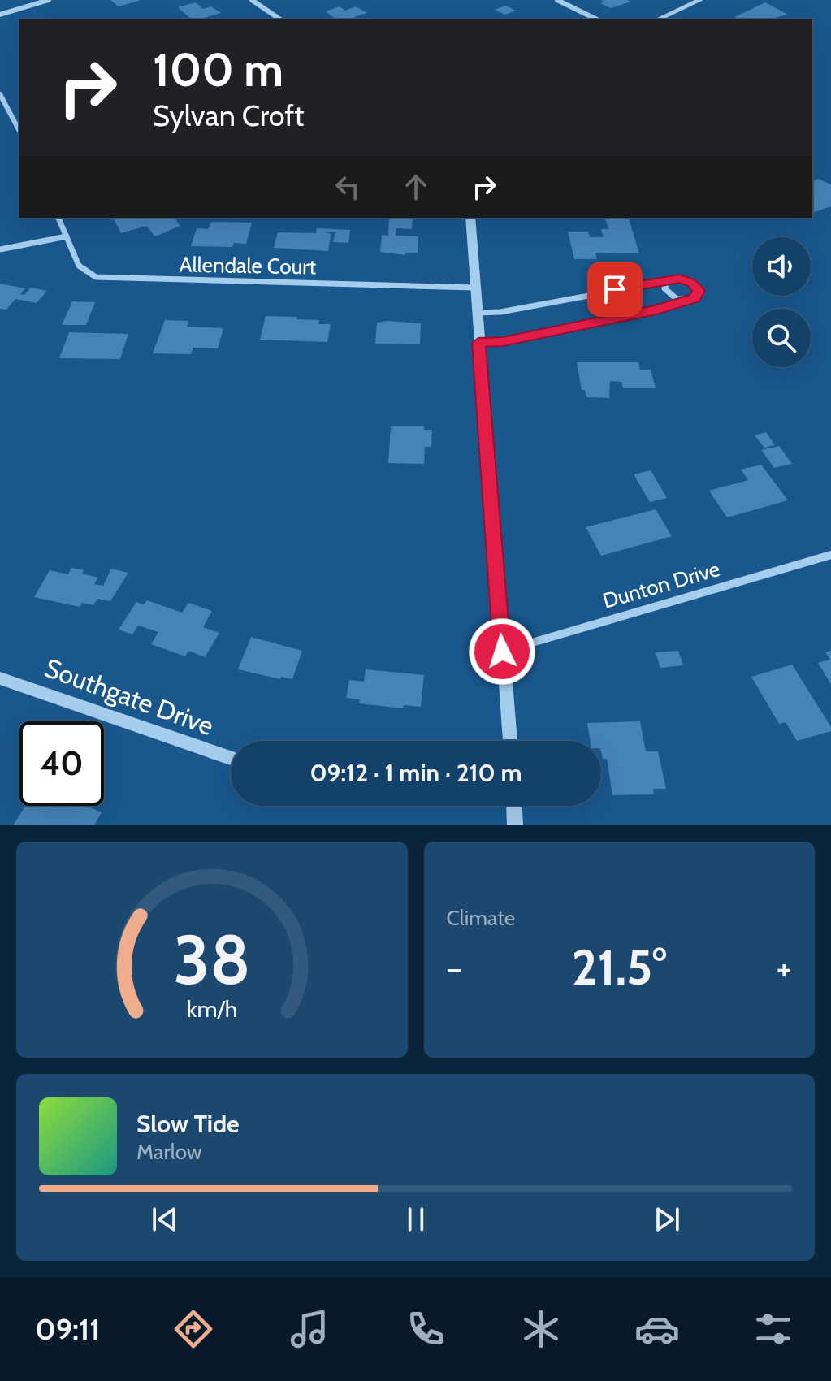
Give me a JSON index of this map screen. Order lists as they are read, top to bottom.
{
  "streets": {
    "street": ["Allendale Court", "Dunton Drive", "Southgate Drive"]
  },
  "page": {
    "turn": ["100 m", "Sylvan Croft"],
    "limit": "40",
    "trip": "09:12 · 1 min · 210 m",
    "tile": "Climate",
    "heat": ["−", "21.5°", "+"],
    "song": ["Slow Tide", "Marlow"],
    "tabs": "09:11",
    "gauge": ["38", "km/h"]
  }
}
